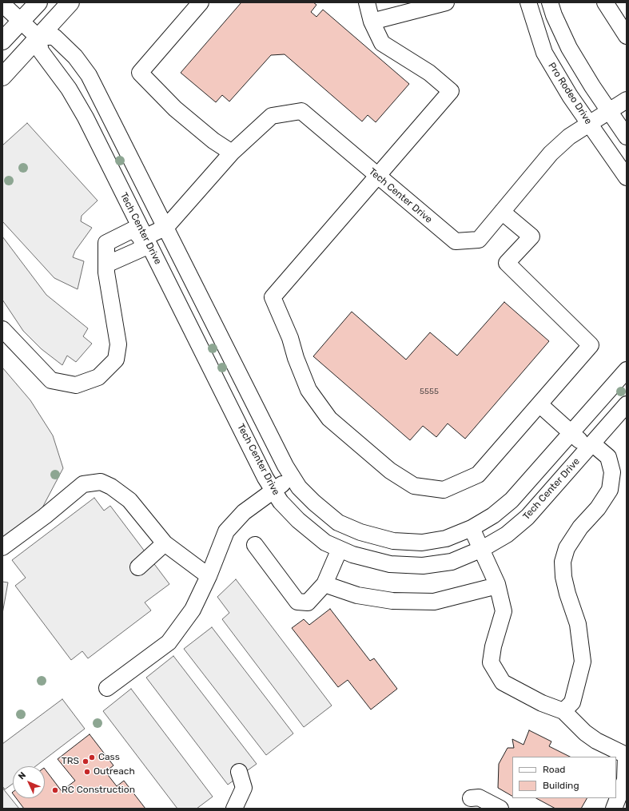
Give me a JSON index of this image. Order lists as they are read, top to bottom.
{
  "streets": {
    "street": ["Pro Rodeo Drive", "Tech Center Drive"]
  },
  "crossings": [
    ["Pro Rodeo Drive", "Tech Center Drive"]
  ],
  "places": [
    "Cass",
    "TRS",
    "Outreach",
    "RC Construction"
  ],
  "house_numbers": ["5555"],
  "legend": ["Road", "Building"],
  "north": "top left"
}
